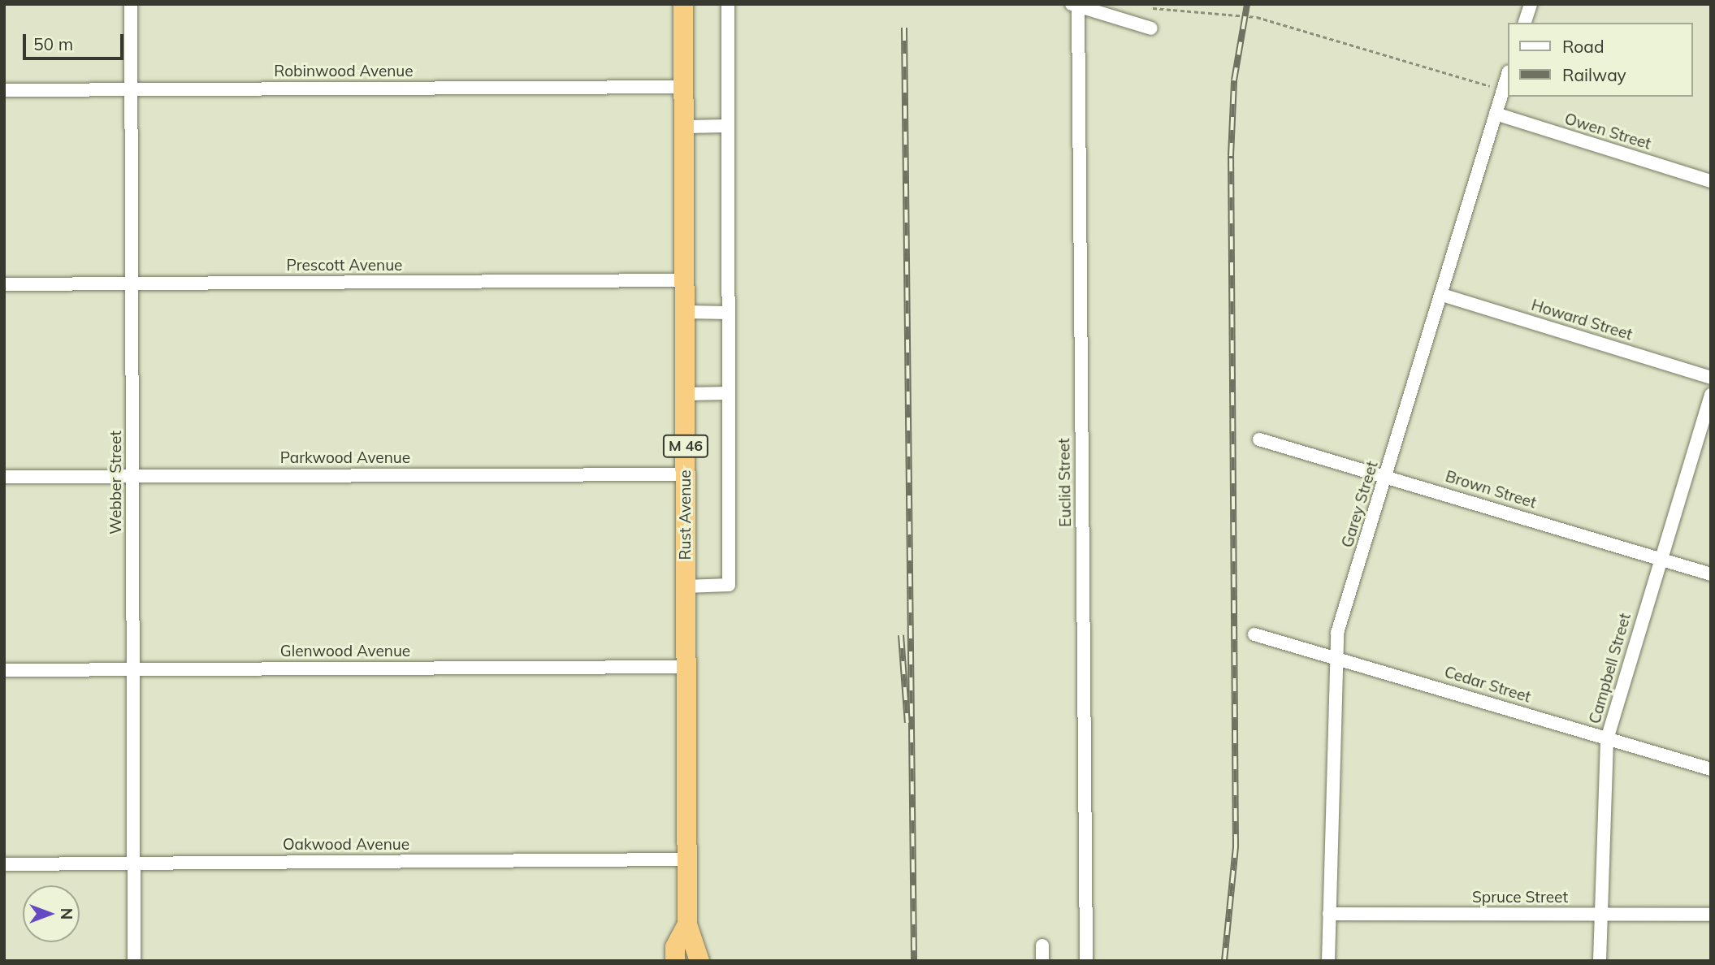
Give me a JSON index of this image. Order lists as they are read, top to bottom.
{
  "streets": {
    "highway": ["M 46", "Rust Avenue"],
    "street": [
      "Robinwood Avenue",
      "Owen Street",
      "Prescott Avenue",
      "Howard Street",
      "Parkwood Avenue",
      "Webber Street",
      "Euclid Street",
      "Brown Street",
      "Garey Street",
      "Glenwood Avenue",
      "Campbell Street",
      "Cedar Street",
      "Oakwood Avenue",
      "Spruce Street"
    ]
  },
  "crossings": [
    ["Robinwood Avenue", "Webber Street"],
    ["Robinwood Avenue", "Rust Avenue"],
    ["Owen Street", "Garey Street"],
    ["Prescott Avenue", "Webber Street"],
    ["Prescott Avenue", "Rust Avenue"],
    ["Howard Street", "Garey Street"],
    ["Parkwood Avenue", "Webber Street"],
    ["Parkwood Avenue", "Rust Avenue"],
    ["Webber Street", "Glenwood Avenue"],
    ["Webber Street", "Oakwood Avenue"],
    ["Brown Street", "Garey Street"],
    ["Brown Street", "Campbell Street"],
    ["Garey Street", "Cedar Street"],
    ["Garey Street", "Spruce Street"],
    ["Rust Avenue", "Glenwood Avenue"],
    ["Rust Avenue", "Oakwood Avenue"],
    ["Campbell Street", "Cedar Street"],
    ["Campbell Street", "Spruce Street"]
  ],
  "legend": ["Road", "Railway"],
  "scale_bar": "50 m",
  "north": "right"
}
